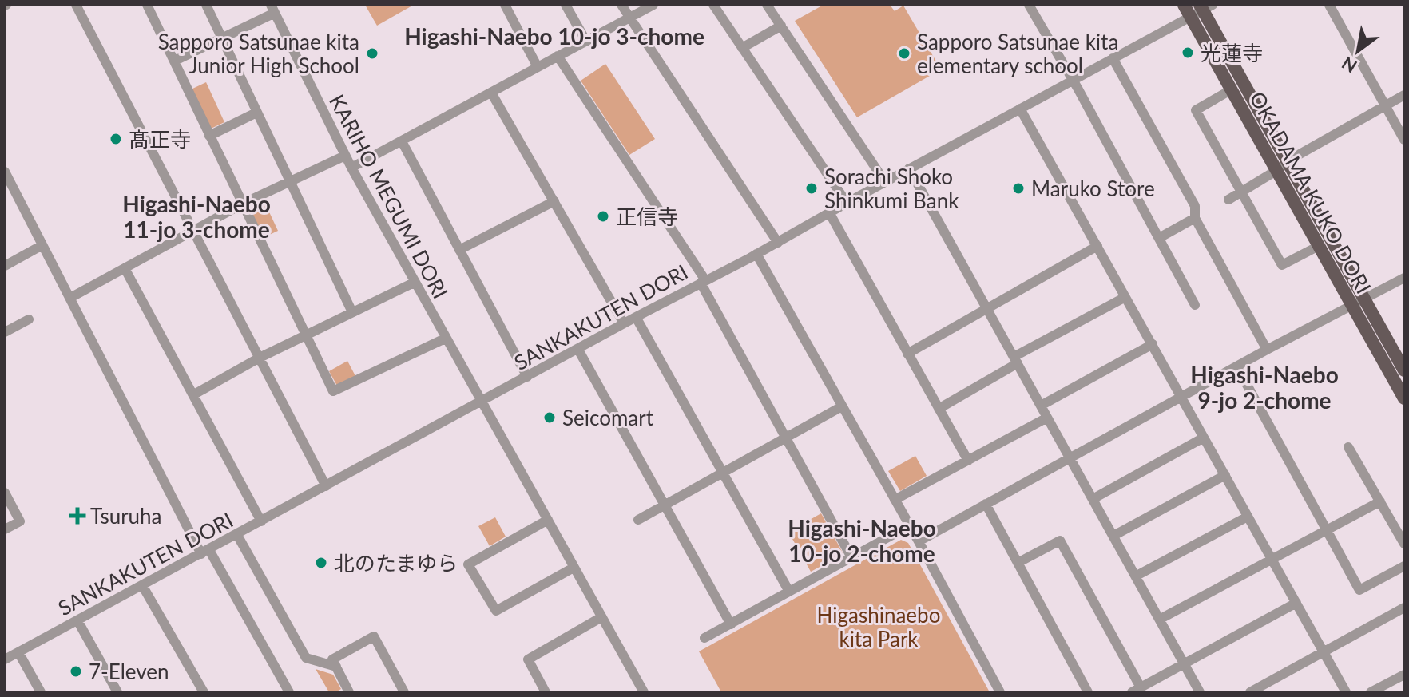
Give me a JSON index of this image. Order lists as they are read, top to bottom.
{
  "streets": {
    "main road": ["OKADAMA KUKO DORI"],
    "street": ["KARIHO MEGUMI DORI", "SANKAKUTEN DORI"]
  },
  "crossings": [
    ["OKADAMA KUKO DORI", "SANKAKUTEN DORI"],
    ["KARIHO MEGUMI DORI", "SANKAKUTEN DORI"]
  ],
  "districts": [
    "Higashi-Naebo 10-jo 3-chome",
    "Higashi-Naebo 11-jo 3-chome",
    "Higashi-Naebo 9-jo 2-chome",
    "Higashi-Naebo 10-jo 2-chome"
  ],
  "parks": ["Higashinaebo kita Park"],
  "places": {
    "other": [
      "光蓮寺",
      "Sapporo Satsunae kita Junior High School",
      "Sapporo Satsunae kita elementary school",
      "髙正寺",
      "Sorachi Shoko Shinkumi Bank",
      "Maruko Store",
      "正信寺",
      "Seicomart",
      "北のたまゆら",
      "7-Eleven"
    ],
    "health": ["Tsuruha"]
  },
  "north": "bottom left"
}
